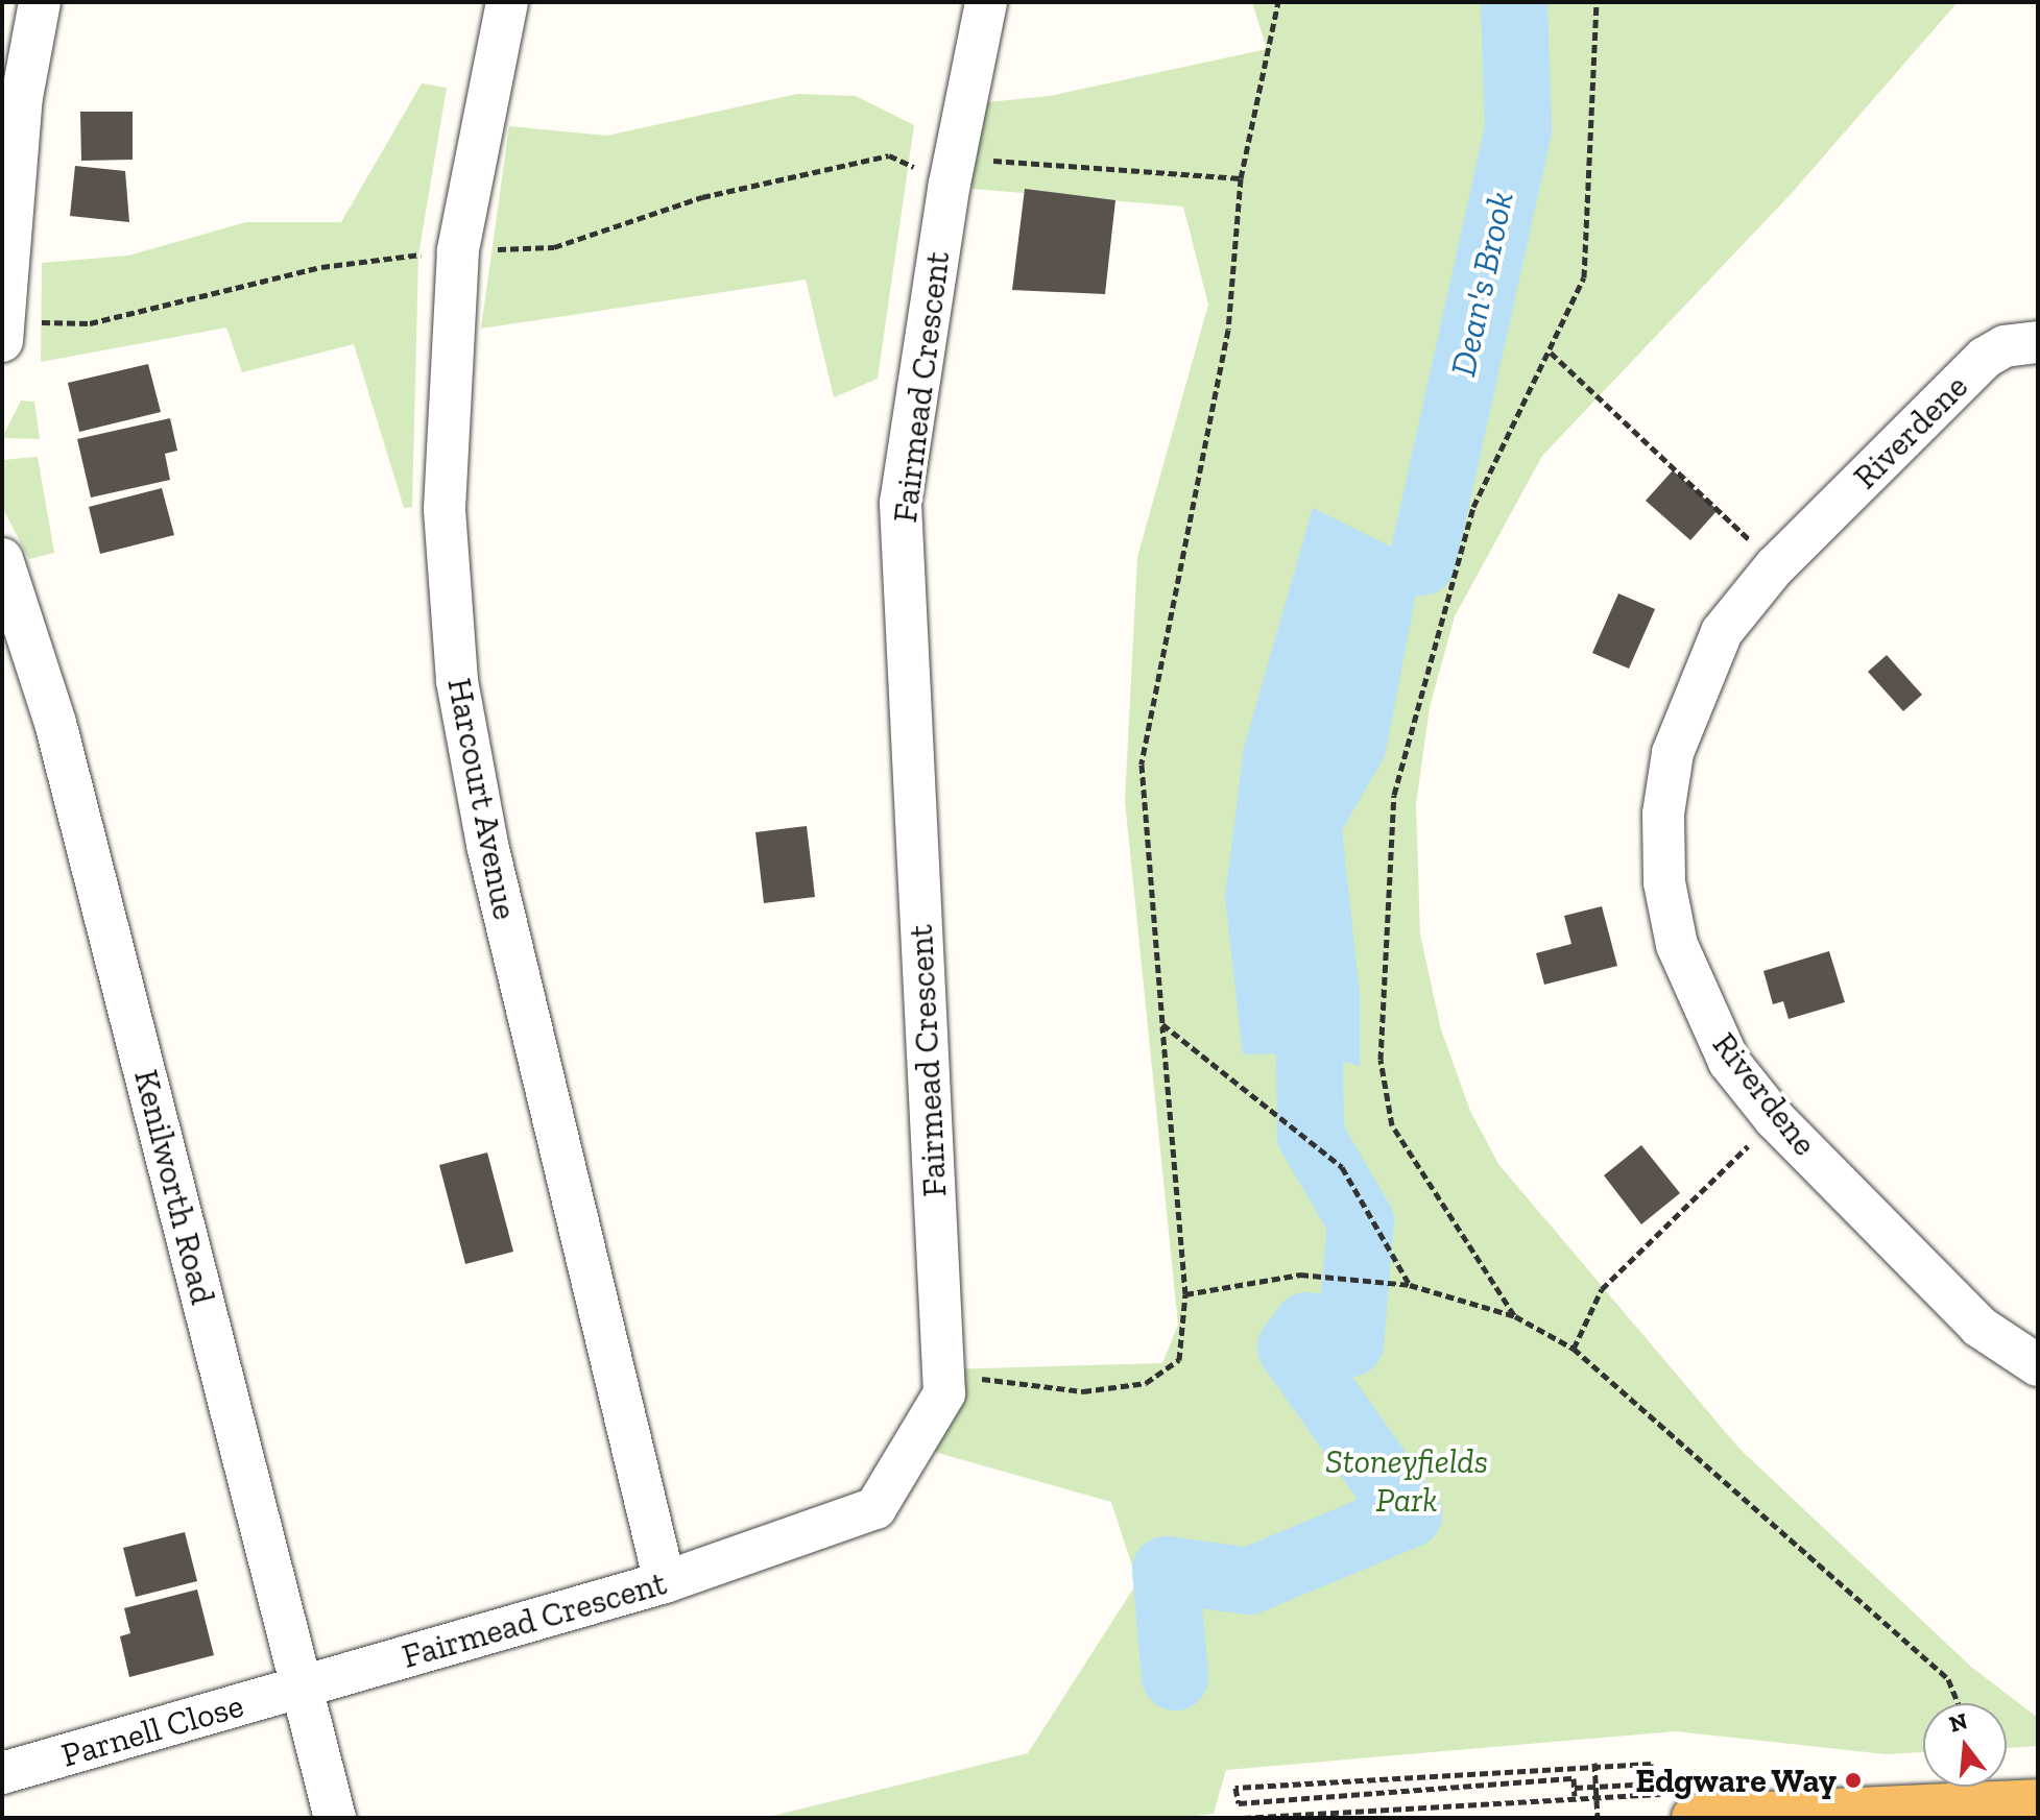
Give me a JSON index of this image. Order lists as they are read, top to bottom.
{
  "streets": {
    "street": [
      "Fairmead Crescent",
      "Riverdene",
      "Harcourt Avenue",
      "Kenilworth Road",
      "Parnell Close"
    ]
  },
  "crossings": [
    ["Fairmead Crescent", "Harcourt Avenue"],
    ["Fairmead Crescent", "Kenilworth Road"],
    ["Fairmead Crescent", "Parnell Close"],
    ["Kenilworth Road", "Parnell Close"]
  ],
  "water": ["Dean's Brook"],
  "parks": ["Stoneyfields Park"],
  "places": ["Edgware Way"],
  "north": "top"
}
